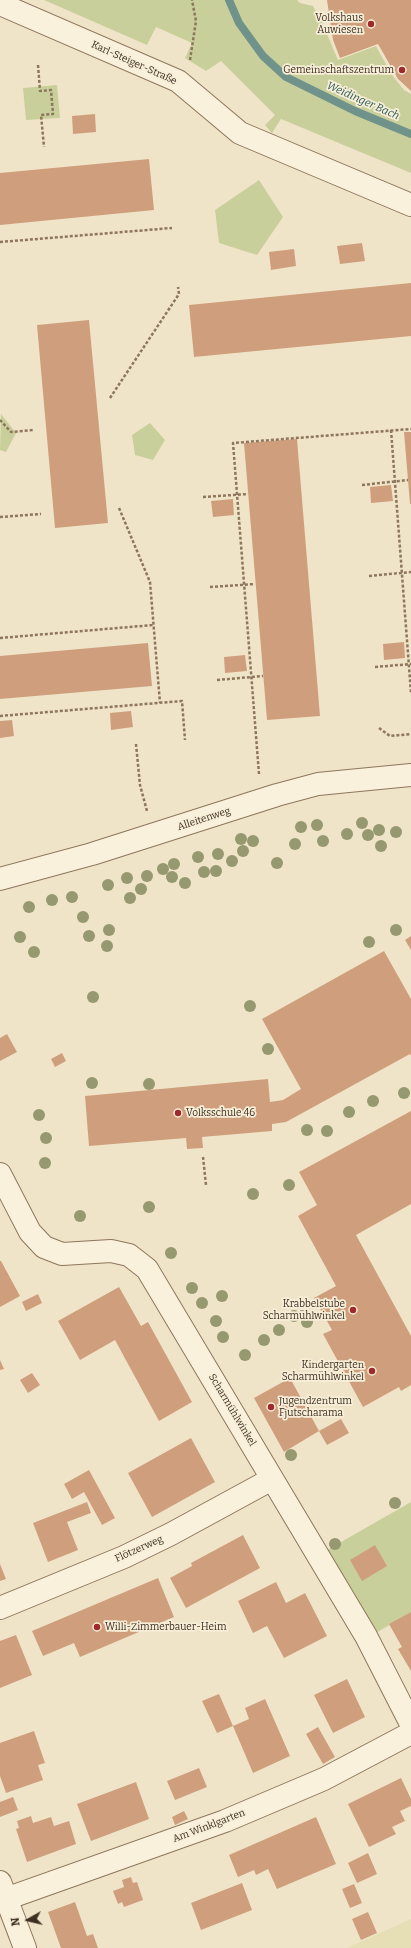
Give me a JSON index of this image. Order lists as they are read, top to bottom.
{
  "streets": {
    "street": [
      "Karl-Steiger-Straße",
      "Alleitenweg",
      "Scharmühlwinkel",
      "Flötzerweg",
      "Am Winklgarten"
    ]
  },
  "crossings": [
    ["Scharmühlwinkel", "Flötzerweg"]
  ],
  "water": ["Weidinger Bach"],
  "places": [
    "Volkshaus Auwiesen",
    "Gemeinschaftszentrum",
    "Volksschule 46",
    "Krabbelstube Scharmühlwinkel",
    "Kindergarten Scharmühlwinkel",
    "Jugendzentrum Fjutscharama",
    "Willi-Zimmerbauer-Heim"
  ],
  "north": "left"
}
